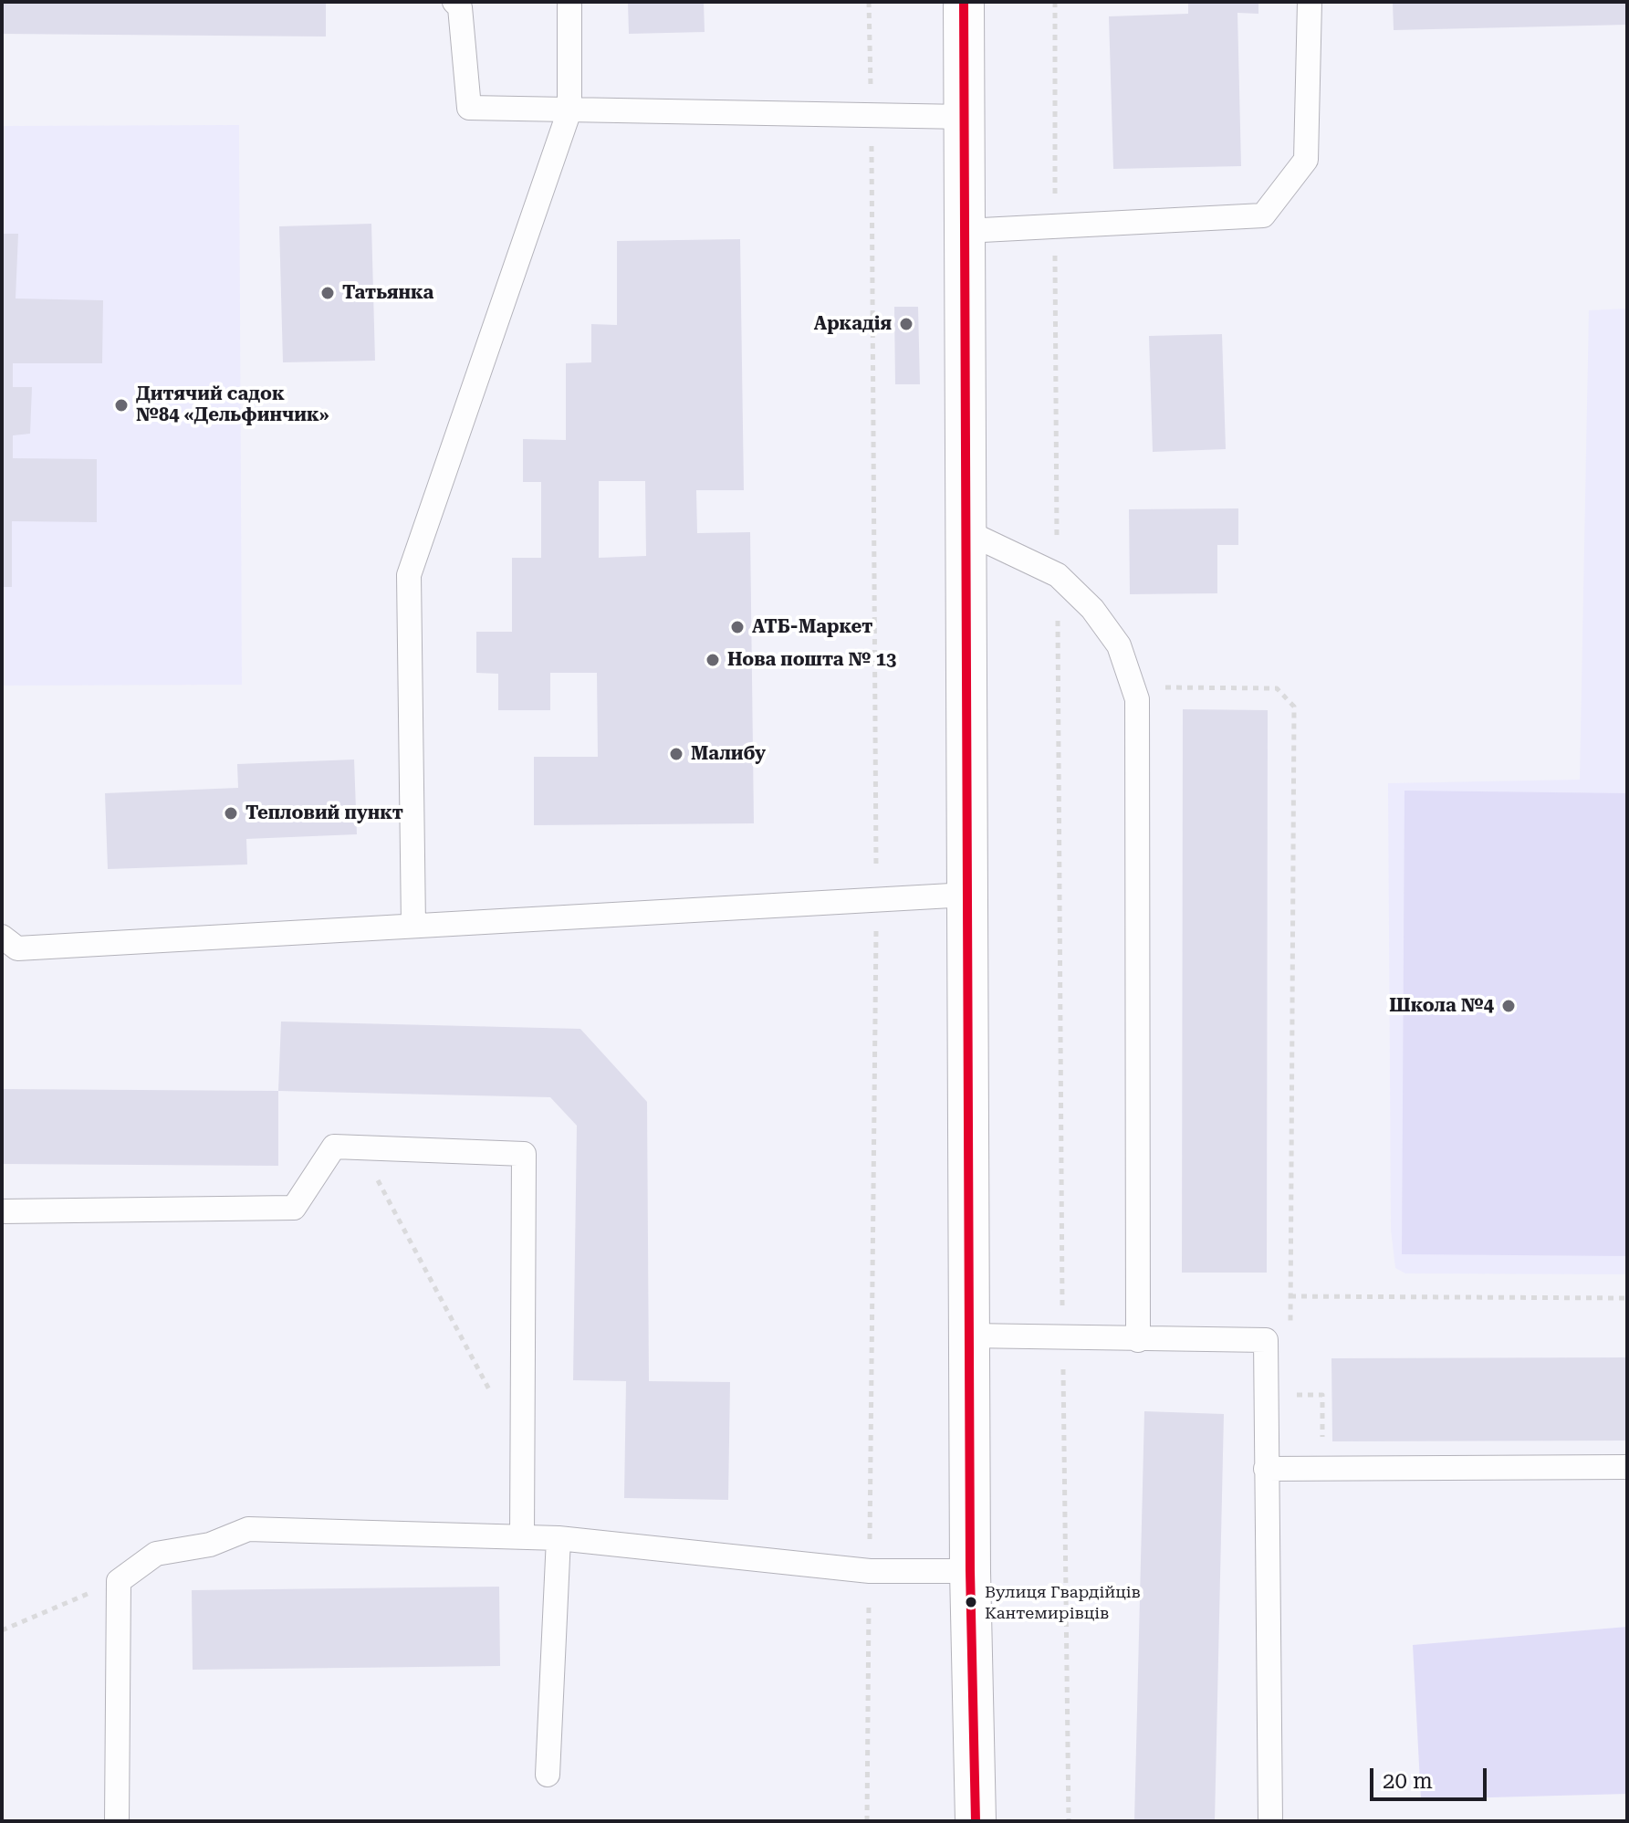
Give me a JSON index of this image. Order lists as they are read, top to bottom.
{
  "places": [
    "Татьянка",
    "Аркадія",
    "Дитячий садок №84 «Дельфинчик»",
    "АТБ-Маркет",
    "Нова пошта № 13",
    "Малибу",
    "Тепловий пункт",
    "Школа №4",
    "Вулиця Гвардійців Кантемирівців"
  ],
  "scale_bar": "20 m"
}
